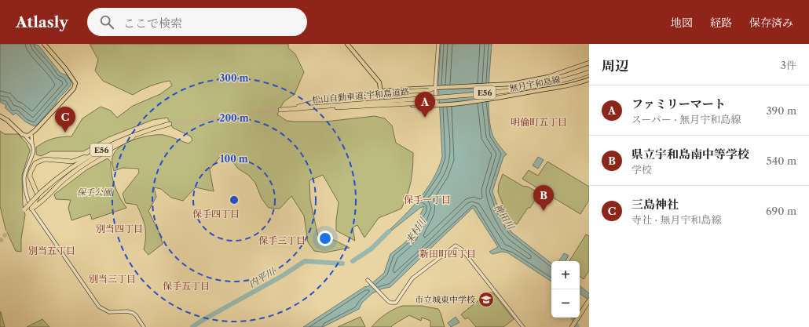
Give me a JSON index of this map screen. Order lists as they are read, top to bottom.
{
  "streets": {
    "highway": ["E56", "松山自動車道;宇和島道路"],
    "main road": ["無月宇和島線"]
  },
  "districts": [
    "明倫町五丁目",
    "保手一丁目",
    "保手四丁目",
    "別当四丁目",
    "保手三丁目",
    "別当五丁目",
    "新田町四丁目",
    "別当三丁目",
    "保手五丁目"
  ],
  "water": ["神田川", "来村川", "内平川"],
  "parks": ["保手公園"],
  "places": {
    "school or university": ["市立城東中学校"]
  },
  "page": {
    "header": "Atlasly",
    "search": "ここで検索",
    "nav": ["地図", "経路", "保存済み"],
    "heading": ["周辺", "3件"],
    "list": [
      {
        "mark": "A",
        "name": "ファミリーマート",
        "note": "スーパー · 無月宇和島線",
        "value": "390 m"
      },
      {
        "mark": "B",
        "name": "県立宇和島南中等学校",
        "note": "学校",
        "value": "540 m"
      },
      {
        "mark": "C",
        "name": "三島神社",
        "note": "寺社 · 無月宇和島線",
        "value": "690 m"
      }
    ],
    "pins": ["A", "C", "B"],
    "map_buttons": ["+", "−"]
  },
  "rings": ["300 m", "200 m", "100 m"]
}
